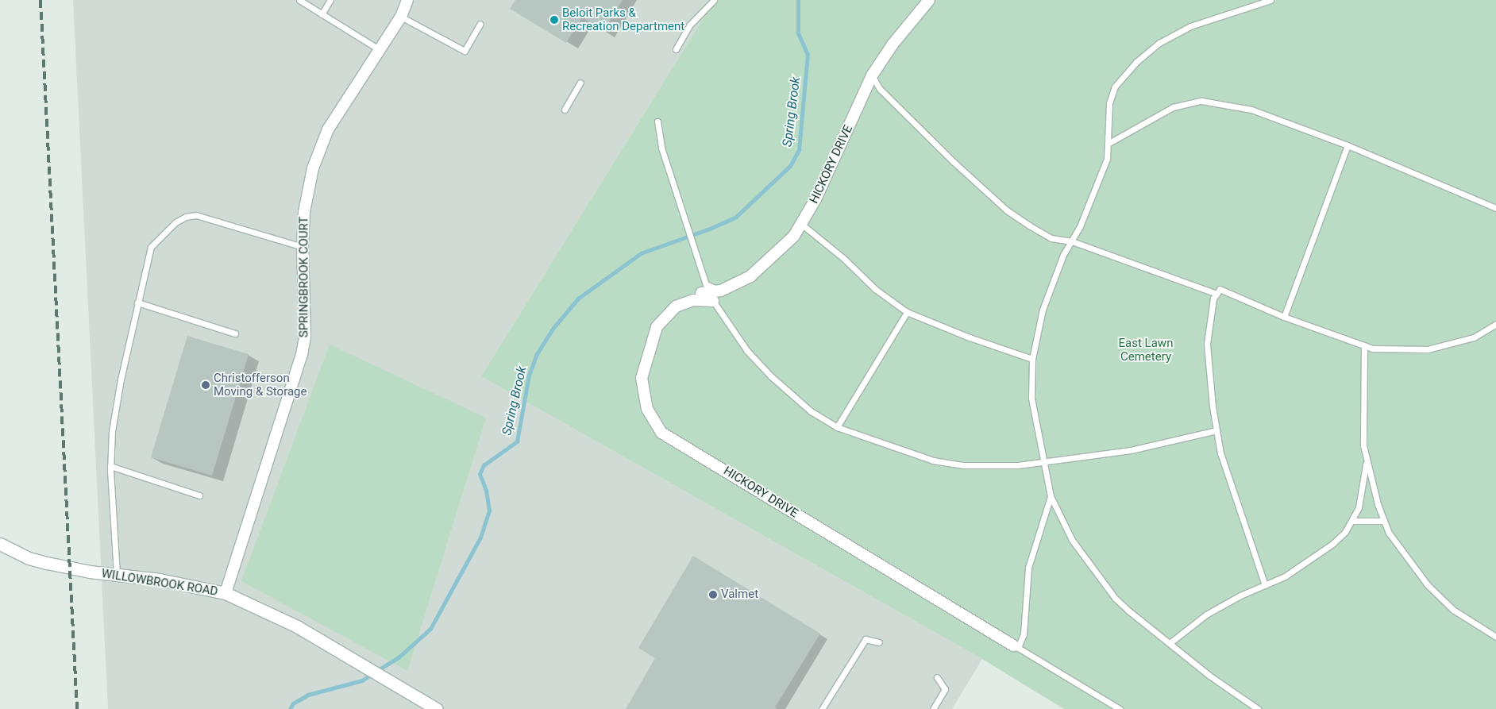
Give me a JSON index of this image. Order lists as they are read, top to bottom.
{
  "streets": {
    "street": ["HICKORY DRIVE", "SPRINGBROOK COURT", "WILLOWBROOK ROAD"]
  },
  "crossings": [
    ["SPRINGBROOK COURT", "WILLOWBROOK ROAD"]
  ],
  "water": ["Spring Brook"],
  "parks": ["East Lawn Cemetery"],
  "places": ["Beloit Parks & Recreation Department", "Christofferson Moving & Storage", "Valmet"]
}
